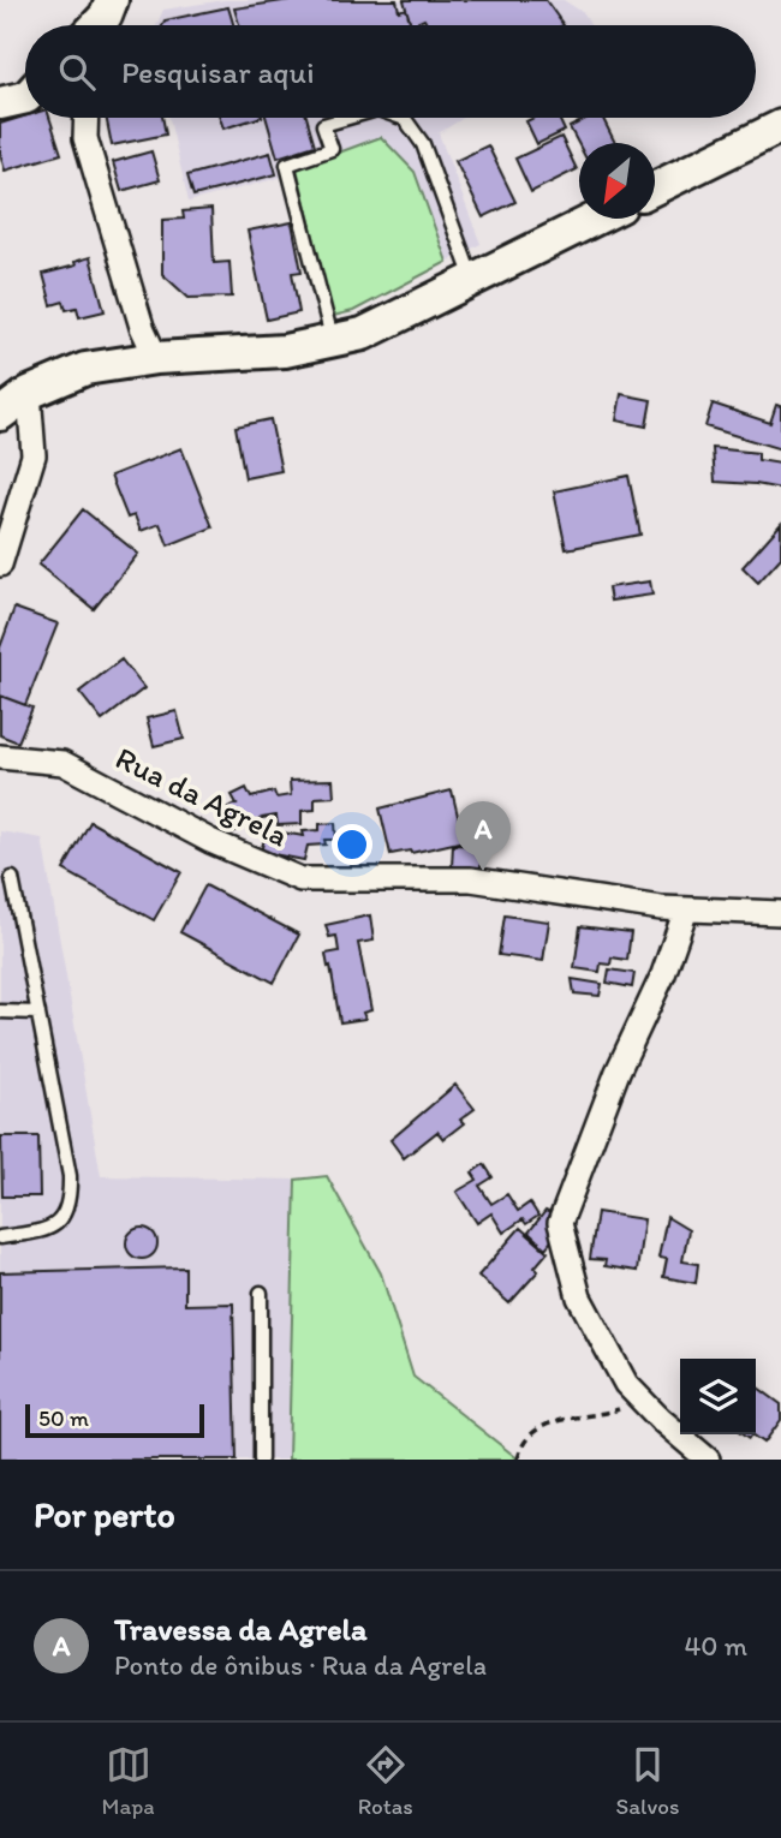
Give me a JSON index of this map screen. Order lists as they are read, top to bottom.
{
  "streets": {
    "street": ["Rua da Agrela"]
  },
  "scale_bar": "50 m",
  "north": "bottom left",
  "page": {
    "search": "Pesquisar aqui",
    "pins": "A",
    "scale": "50 m",
    "heading": "Por perto",
    "list": [
      {
        "mark": "A",
        "name": "Travessa da Agrela",
        "note": "Ponto de ônibus · Rua da Agrela",
        "value": "40 m"
      }
    ],
    "nav": ["Mapa", "Rotas", "Salvos"]
  }
}
